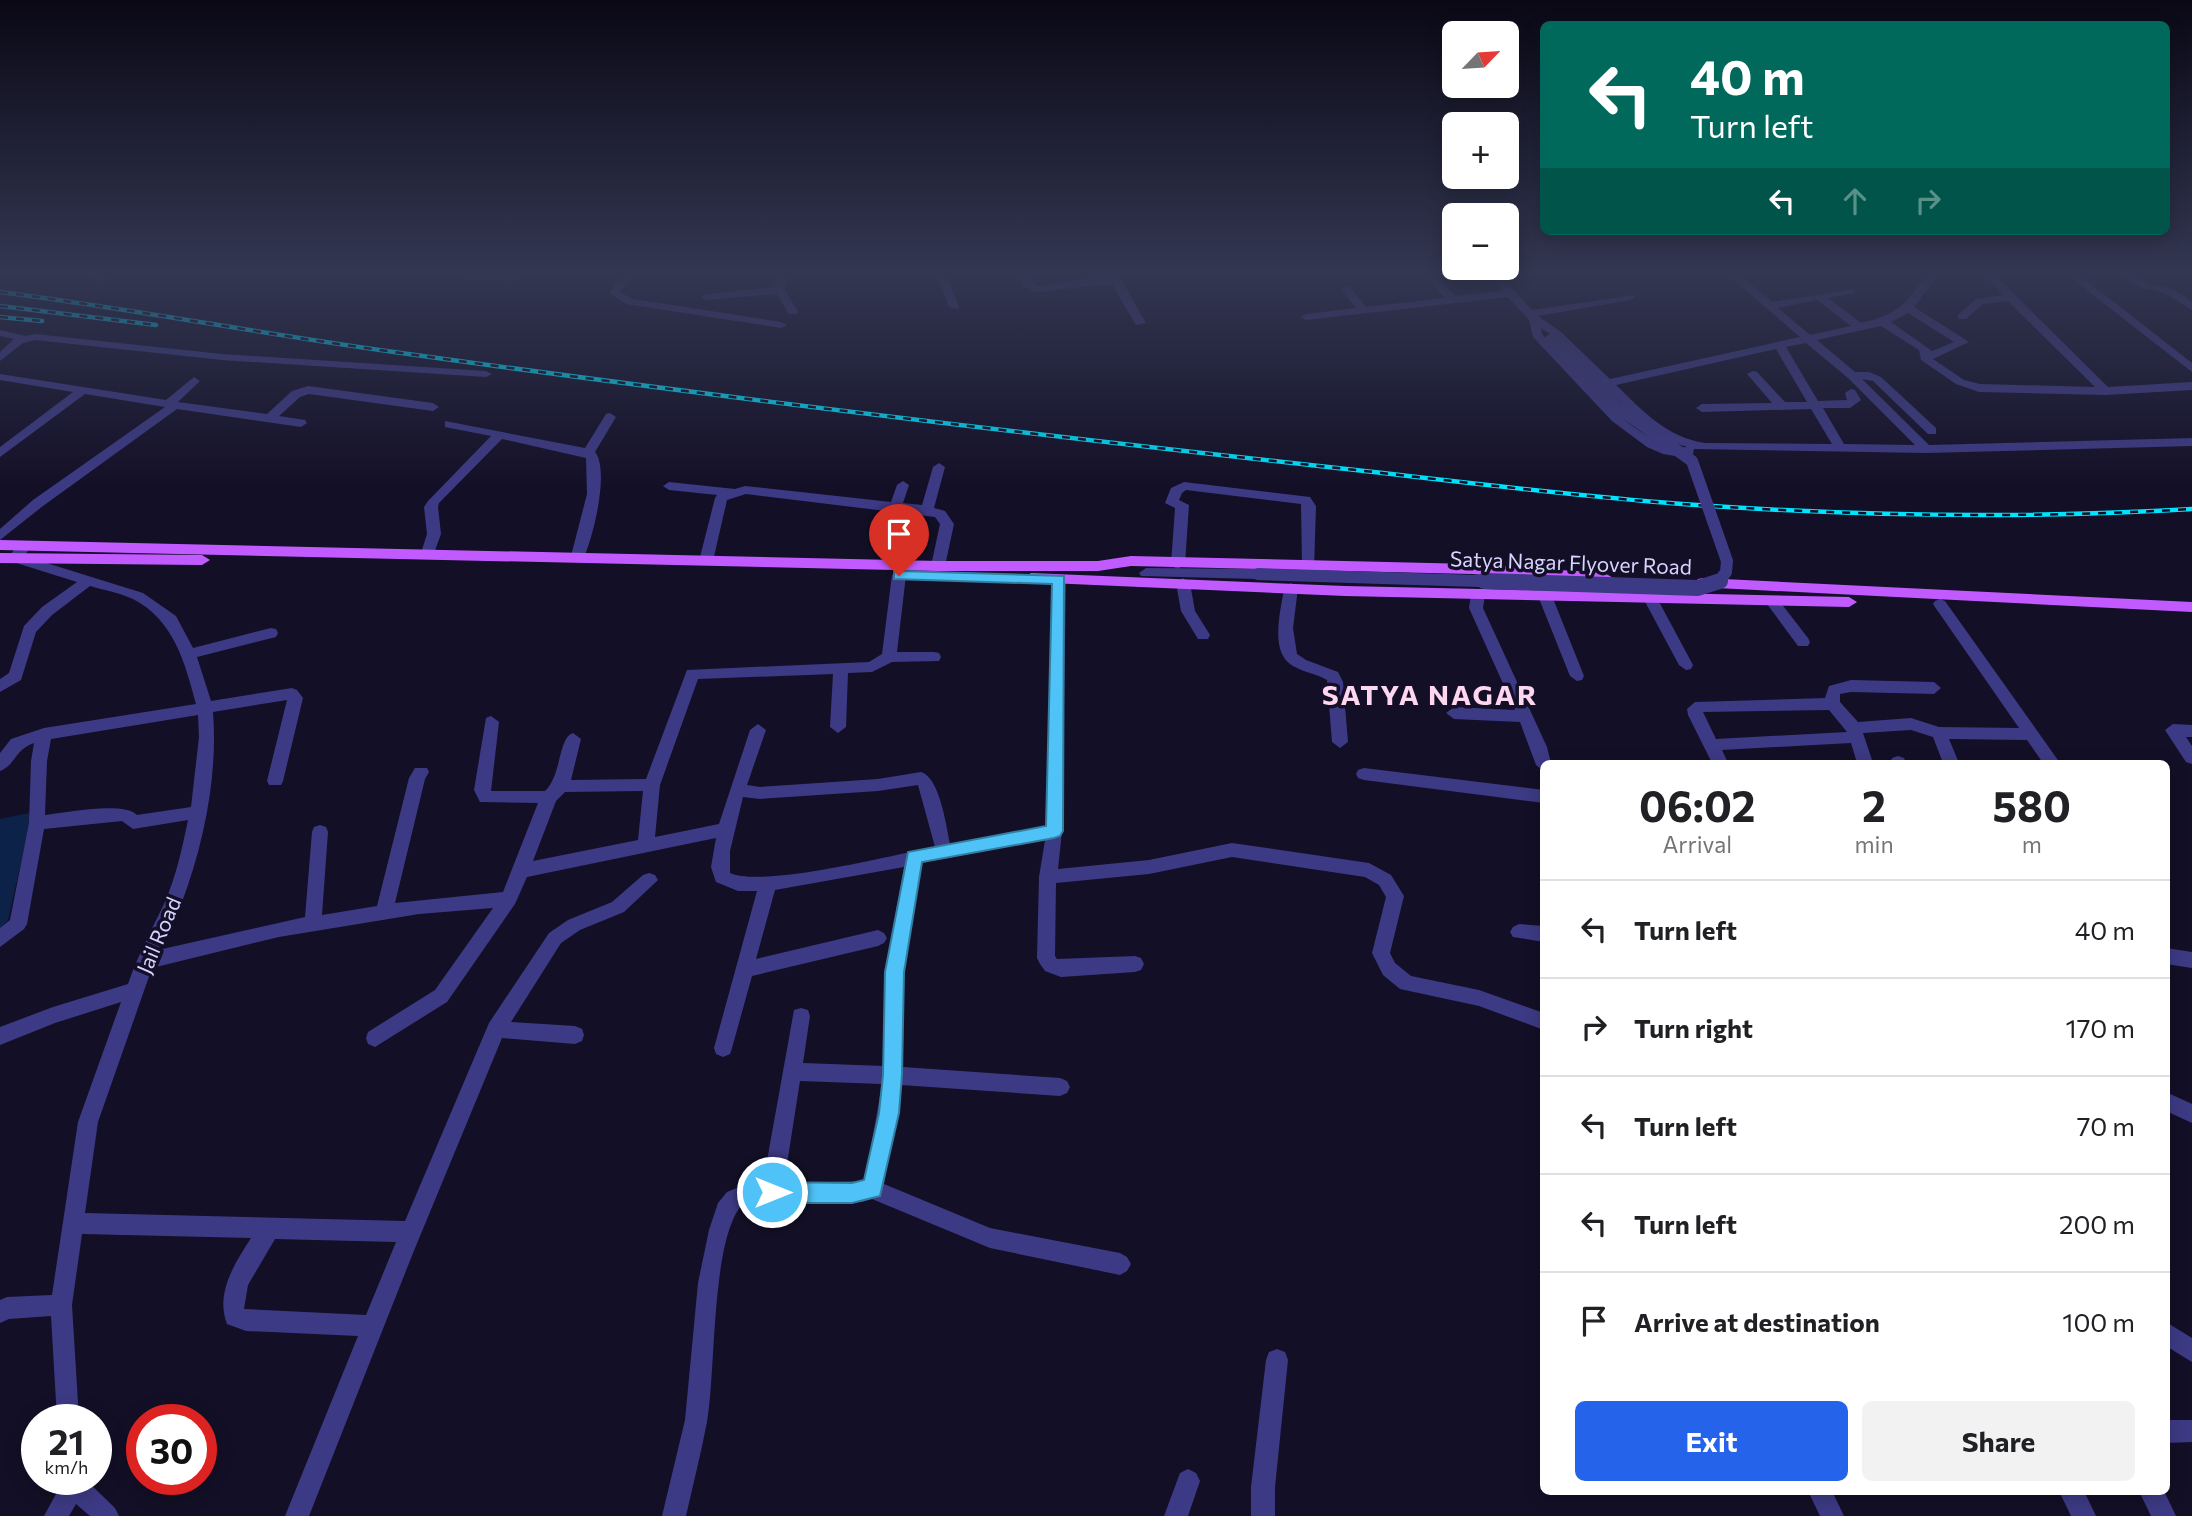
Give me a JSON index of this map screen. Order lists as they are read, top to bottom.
{
  "streets": {
    "street": ["Satya Nagar Flyover Road", "Jail Road"]
  },
  "districts": ["SATYA NAGAR"],
  "north": "top right",
  "page": {
    "map_buttons": ["+", "−"],
    "turn": ["40 m", "Turn left"],
    "eta": [
      "06:02",
      "Arrival",
      "2",
      "min",
      "580",
      "m"
    ],
    "list": [
      {
        "name": "Turn left",
        "value": "40 m"
      },
      {
        "name": "Turn right",
        "value": "170 m"
      },
      {
        "name": "Turn left",
        "value": "70 m"
      },
      {
        "name": "Turn left",
        "value": "200 m"
      },
      {
        "name": "Arrive at destination",
        "value": "100 m"
      }
    ],
    "buttons": ["Exit", "Share"],
    "speed": "21 km/h",
    "limit": "30"
  }
}
